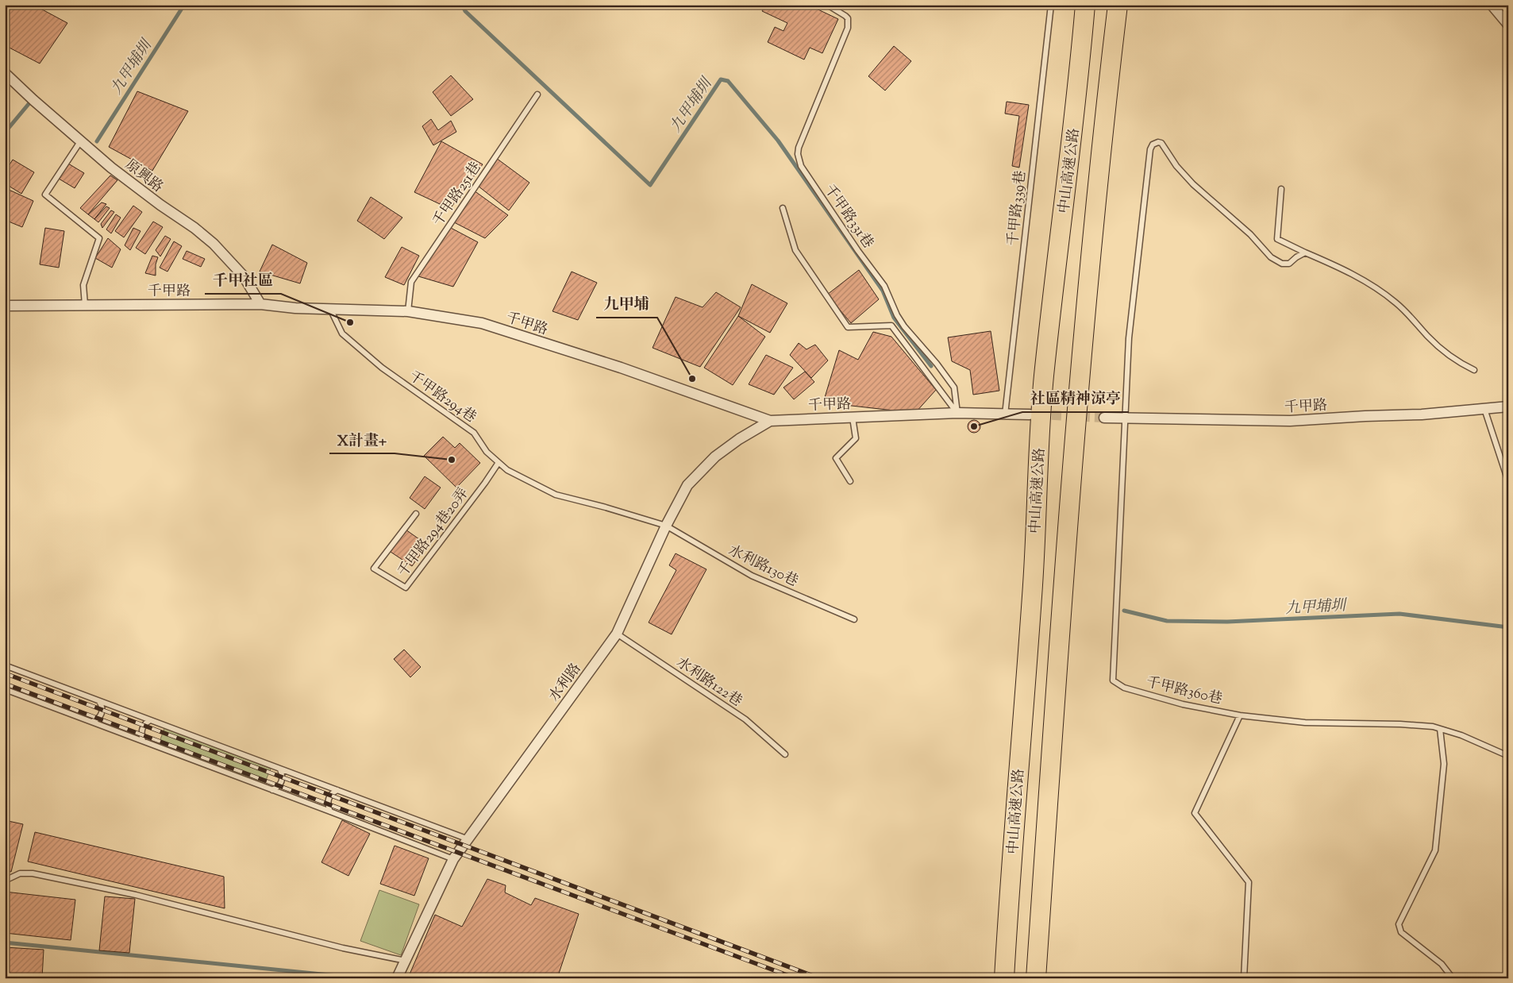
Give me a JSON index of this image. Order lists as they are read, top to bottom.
{
  "streets": {
    "highway": ["中山高速公路"],
    "street": ["原興路", "千甲路", "水利路"],
    "lane": [
      "千甲路251巷",
      "千甲路339巷",
      "千甲路331巷",
      "千甲路294巷",
      "千甲路294巷20弄",
      "水利路130巷",
      "水利路122巷",
      "千甲路360巷"
    ]
  },
  "crossings": [
    ["原興路", "千甲路"],
    ["千甲路251巷", "千甲路"],
    ["千甲路339巷", "千甲路"],
    ["千甲路331巷", "千甲路"],
    ["千甲路", "千甲路294巷"],
    ["千甲路", "水利路"],
    ["千甲路", "千甲路360巷"],
    ["千甲路294巷", "千甲路294巷20弄"],
    ["千甲路294巷", "水利路130巷"],
    ["千甲路294巷", "水利路"],
    ["水利路130巷", "水利路"],
    ["水利路122巷", "水利路"]
  ],
  "water": ["九甲埔圳"],
  "places": [
    "千甲社區",
    "九甲埔",
    "社區精神涼亭",
    "X計畫+"
  ]
}
